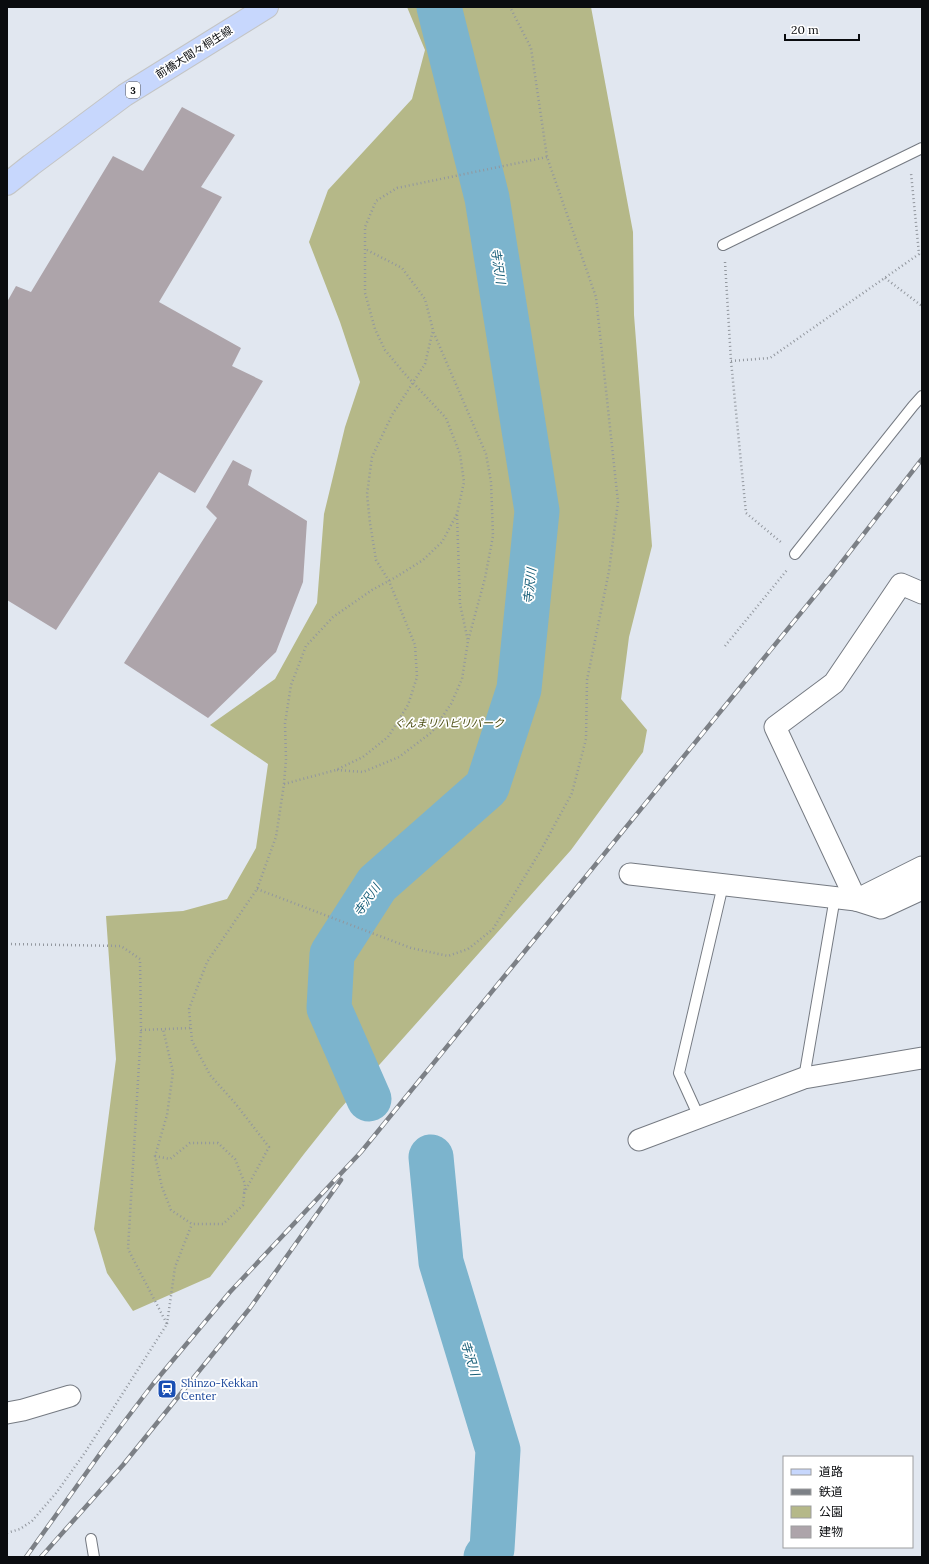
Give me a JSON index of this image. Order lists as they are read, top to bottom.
{
  "streets": {
    "main road": ["前橋大間々桐生線", "3"]
  },
  "water": ["寺沢川"],
  "parks": ["ぐんまリハビリパーク"],
  "places": {
    "station": ["Shinzo-Kekkan Center"]
  },
  "legend": [
    "道路",
    "鉄道",
    "公園",
    "建物"
  ],
  "scale_bar": "20 m"
}
